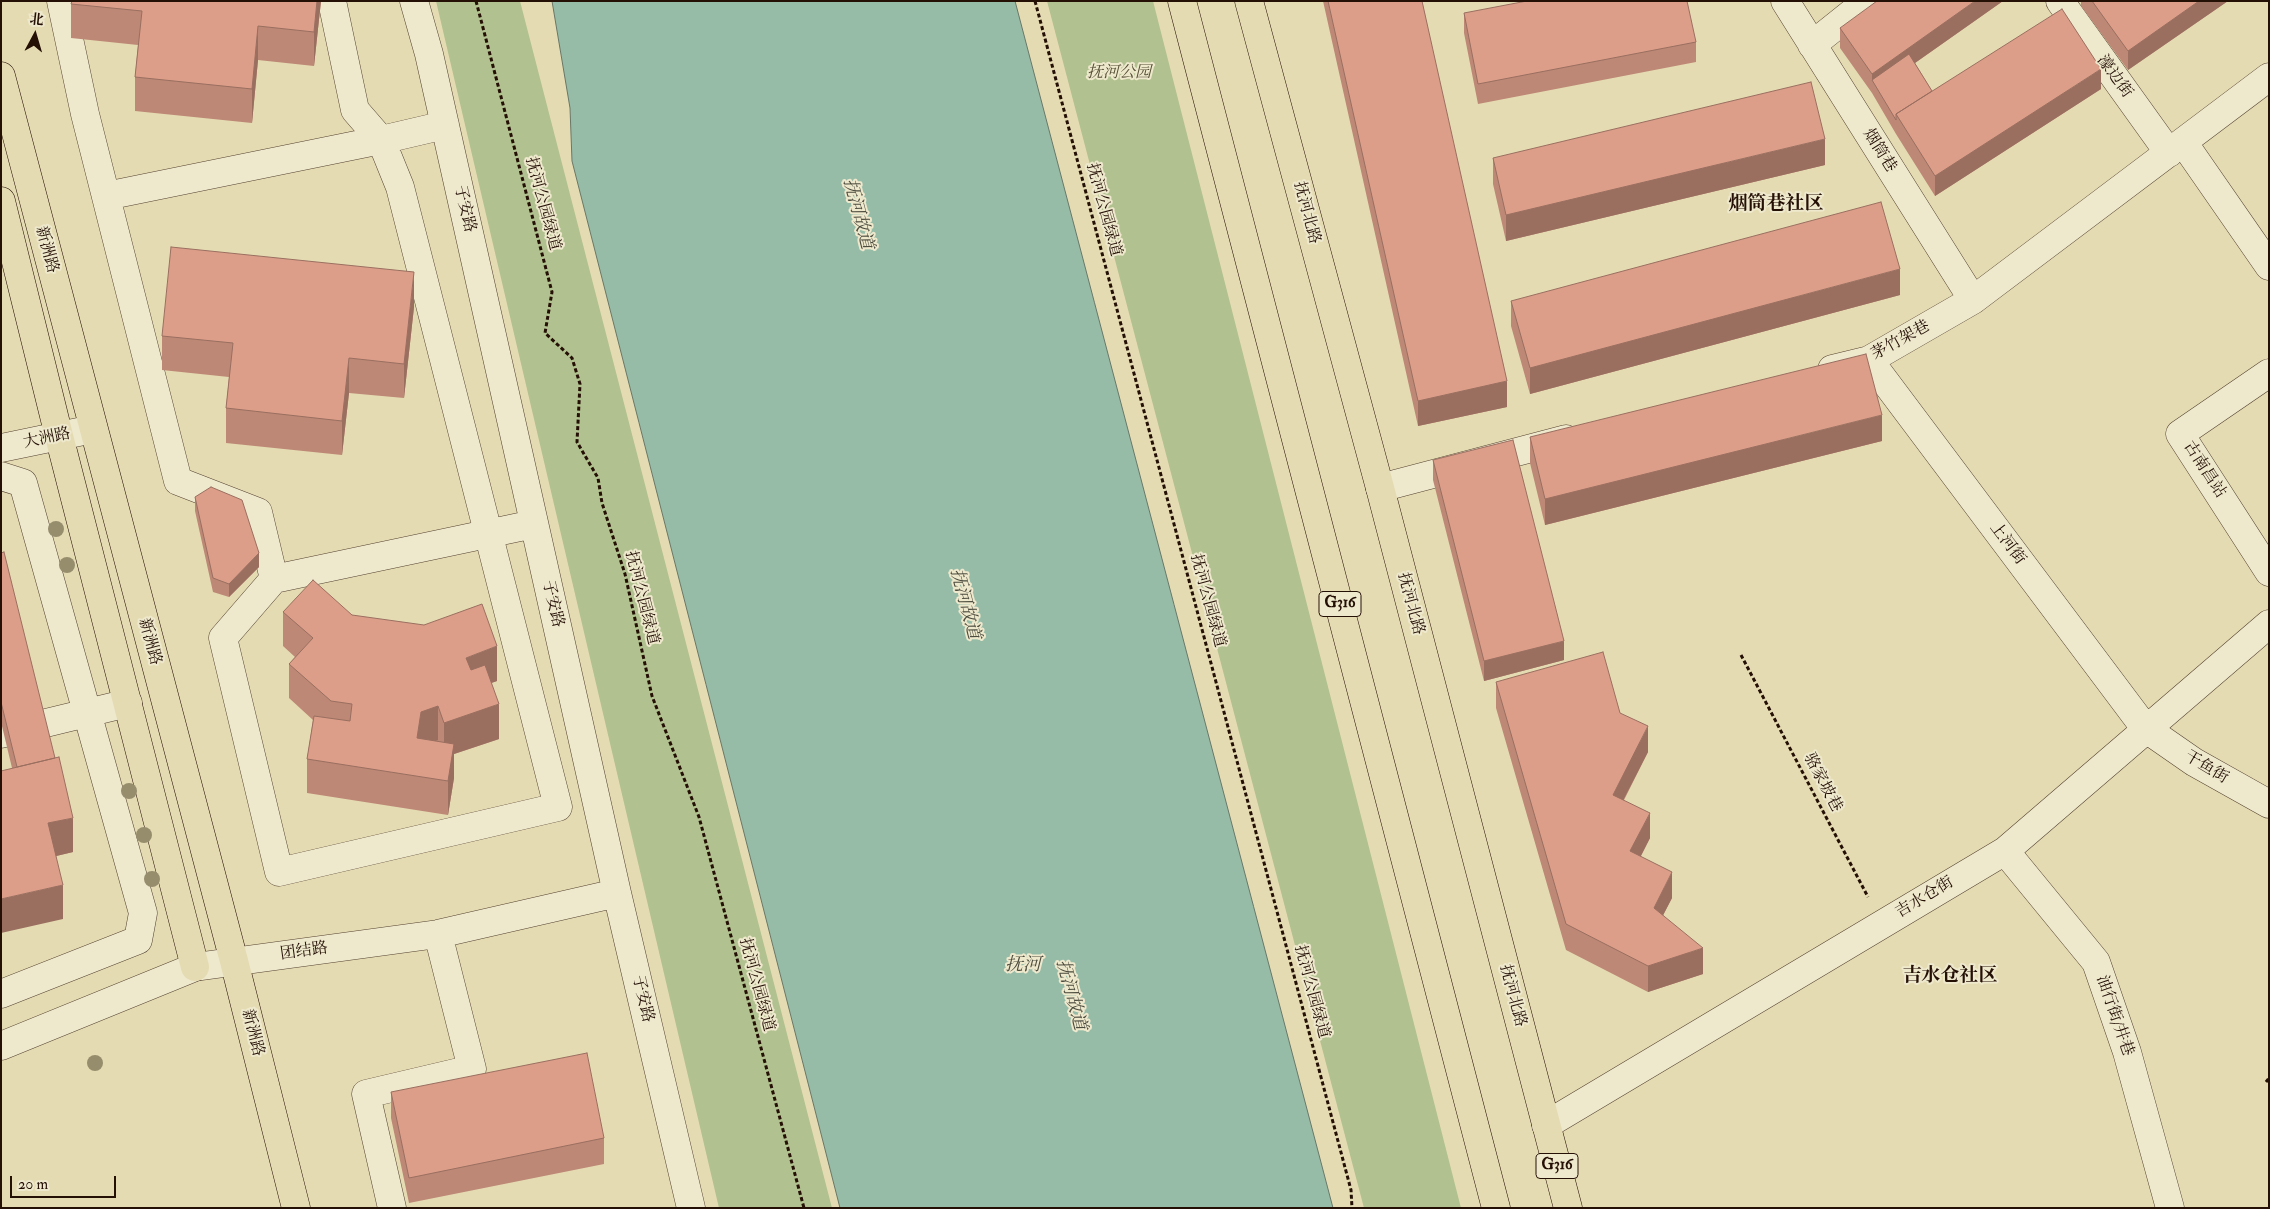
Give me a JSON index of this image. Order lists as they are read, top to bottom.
{
  "streets": {
    "main road": ["抚河北路", "新洲路", "G316"],
    "street": [
      "濠边街",
      "烟筒巷",
      "子安路",
      "茅竹架巷",
      "大洲路",
      "古南昌站",
      "上河街",
      "干鱼街",
      "吉水仓街",
      "团结路",
      "油行街/井巷"
    ],
    "path": ["抚河公园绿道", "骆家坡巷"]
  },
  "crossings": [
    ["濠边街", "茅竹架巷"],
    ["烟筒巷", "茅竹架巷"],
    ["子安路", "团结路"],
    ["抚河北路", "吉水仓街"],
    ["新洲路", "大洲路"],
    ["新洲路", "团结路"],
    ["茅竹架巷", "上河街"],
    ["上河街", "干鱼街"],
    ["上河街", "吉水仓街"],
    ["干鱼街", "吉水仓街"],
    ["骆家坡巷", "吉水仓街"],
    ["吉水仓街", "油行街/井巷"]
  ],
  "districts": ["烟筒巷社区", "吉水仓社区"],
  "water": ["抚河故道", "抚河"],
  "parks": ["抚河公园"],
  "scale_bar": "20 m",
  "north": "top"
}
